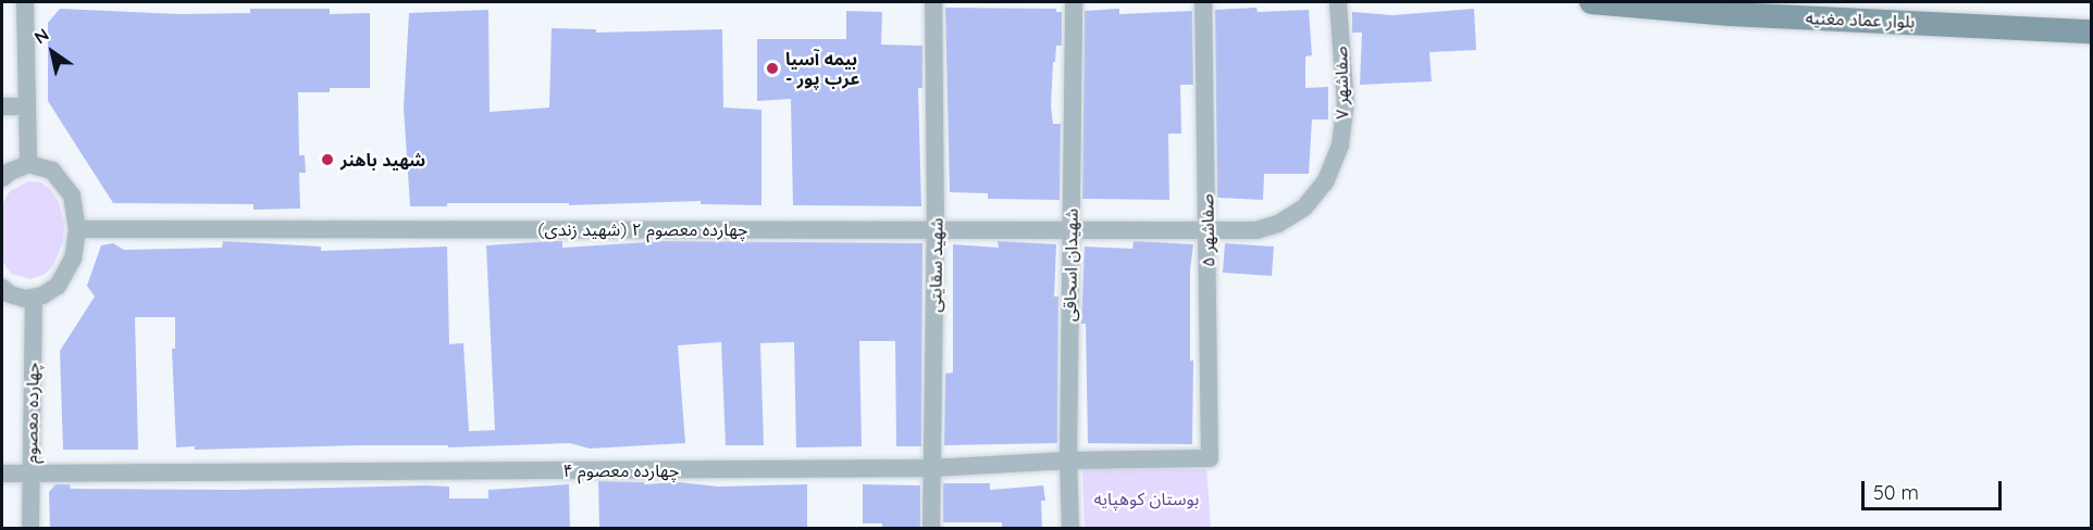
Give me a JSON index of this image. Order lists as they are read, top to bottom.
{
  "streets": {
    "main road": ["بلوار عماد مغنیه"],
    "street": [
      "صفاشهر ۷",
      "چهارده معصوم ۲ (شهید زندی)",
      "صفاشهر ۵",
      "شهید سقایتی",
      "شهیدان اسحاقی",
      "چهارده معصوم",
      "چهارده معصوم ۴"
    ]
  },
  "crossings": [
    ["صفاشهر ۷", "چهارده معصوم ۲ (شهید زندی)"],
    ["صفاشهر ۷", "صفاشهر ۵"],
    ["چهارده معصوم ۲ (شهید زندی)", "صفاشهر ۵"],
    ["چهارده معصوم ۲ (شهید زندی)", "شهید سقایتی"],
    ["چهارده معصوم ۲ (شهید زندی)", "شهیدان اسحاقی"],
    ["صفاشهر ۵", "چهارده معصوم ۴"],
    ["شهید سقایتی", "چهارده معصوم ۴"],
    ["شهیدان اسحاقی", "چهارده معصوم ۴"],
    ["چهارده معصوم", "چهارده معصوم ۴"]
  ],
  "parks": ["بوستان کوهپایه"],
  "places": ["بیمه آسیا - عرب پور", "شهید باهنر"],
  "scale_bar": "50 m",
  "north": "top left"
}
